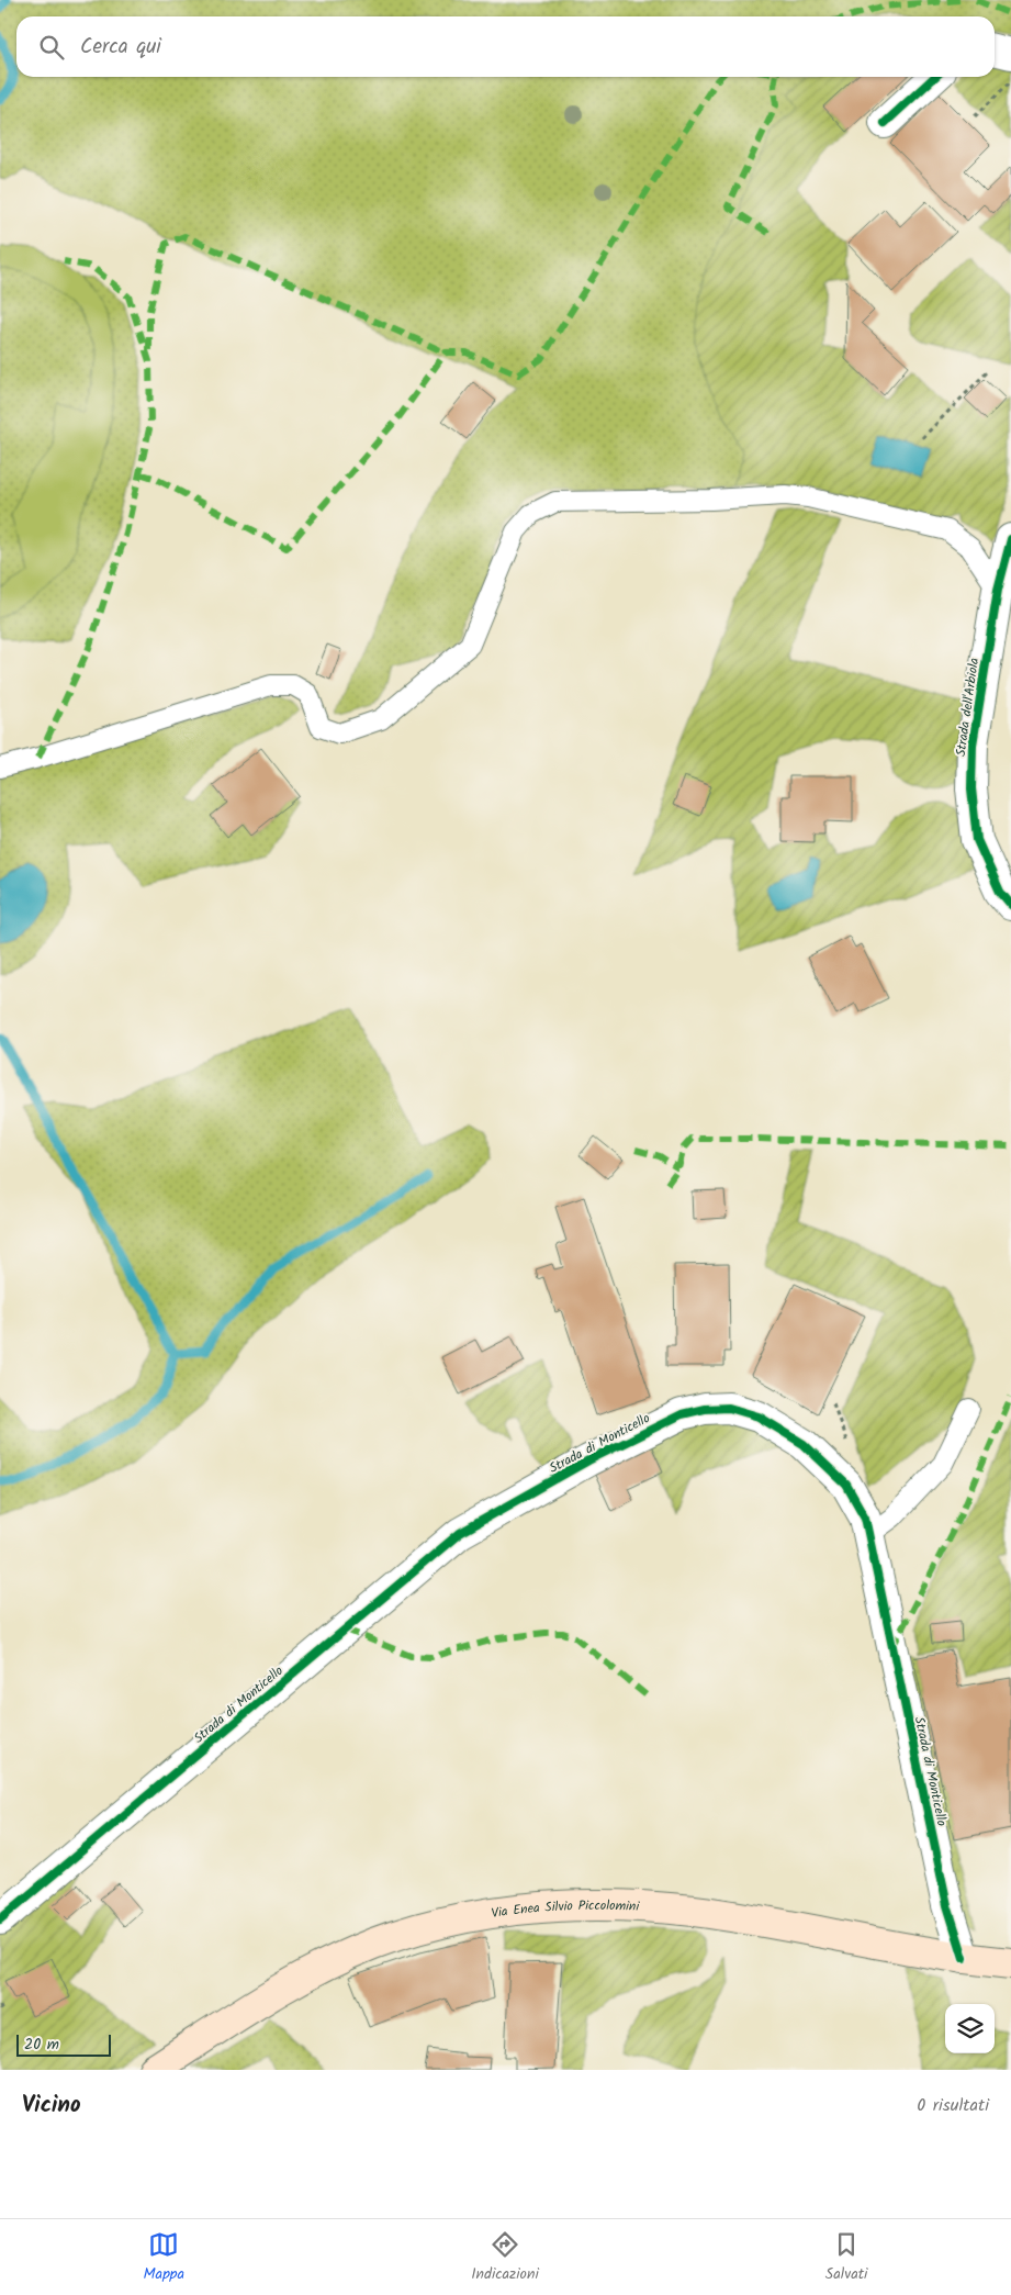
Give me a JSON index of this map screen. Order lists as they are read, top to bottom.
{
  "streets": {
    "main road": ["Via Enea Silvio Piccolomini"],
    "street": ["Strada dell'Arbiola", "Strada di Monticello"]
  },
  "crossings": [
    ["Strada di Monticello", "Via Enea Silvio Piccolomini"]
  ],
  "scale_bar": "20 m",
  "page": {
    "search": "Cerca qui",
    "scale": "20 m",
    "heading": ["Vicino", "0 risultati"],
    "nav": ["Mappa", "Indicazioni", "Salvati"]
  }
}
